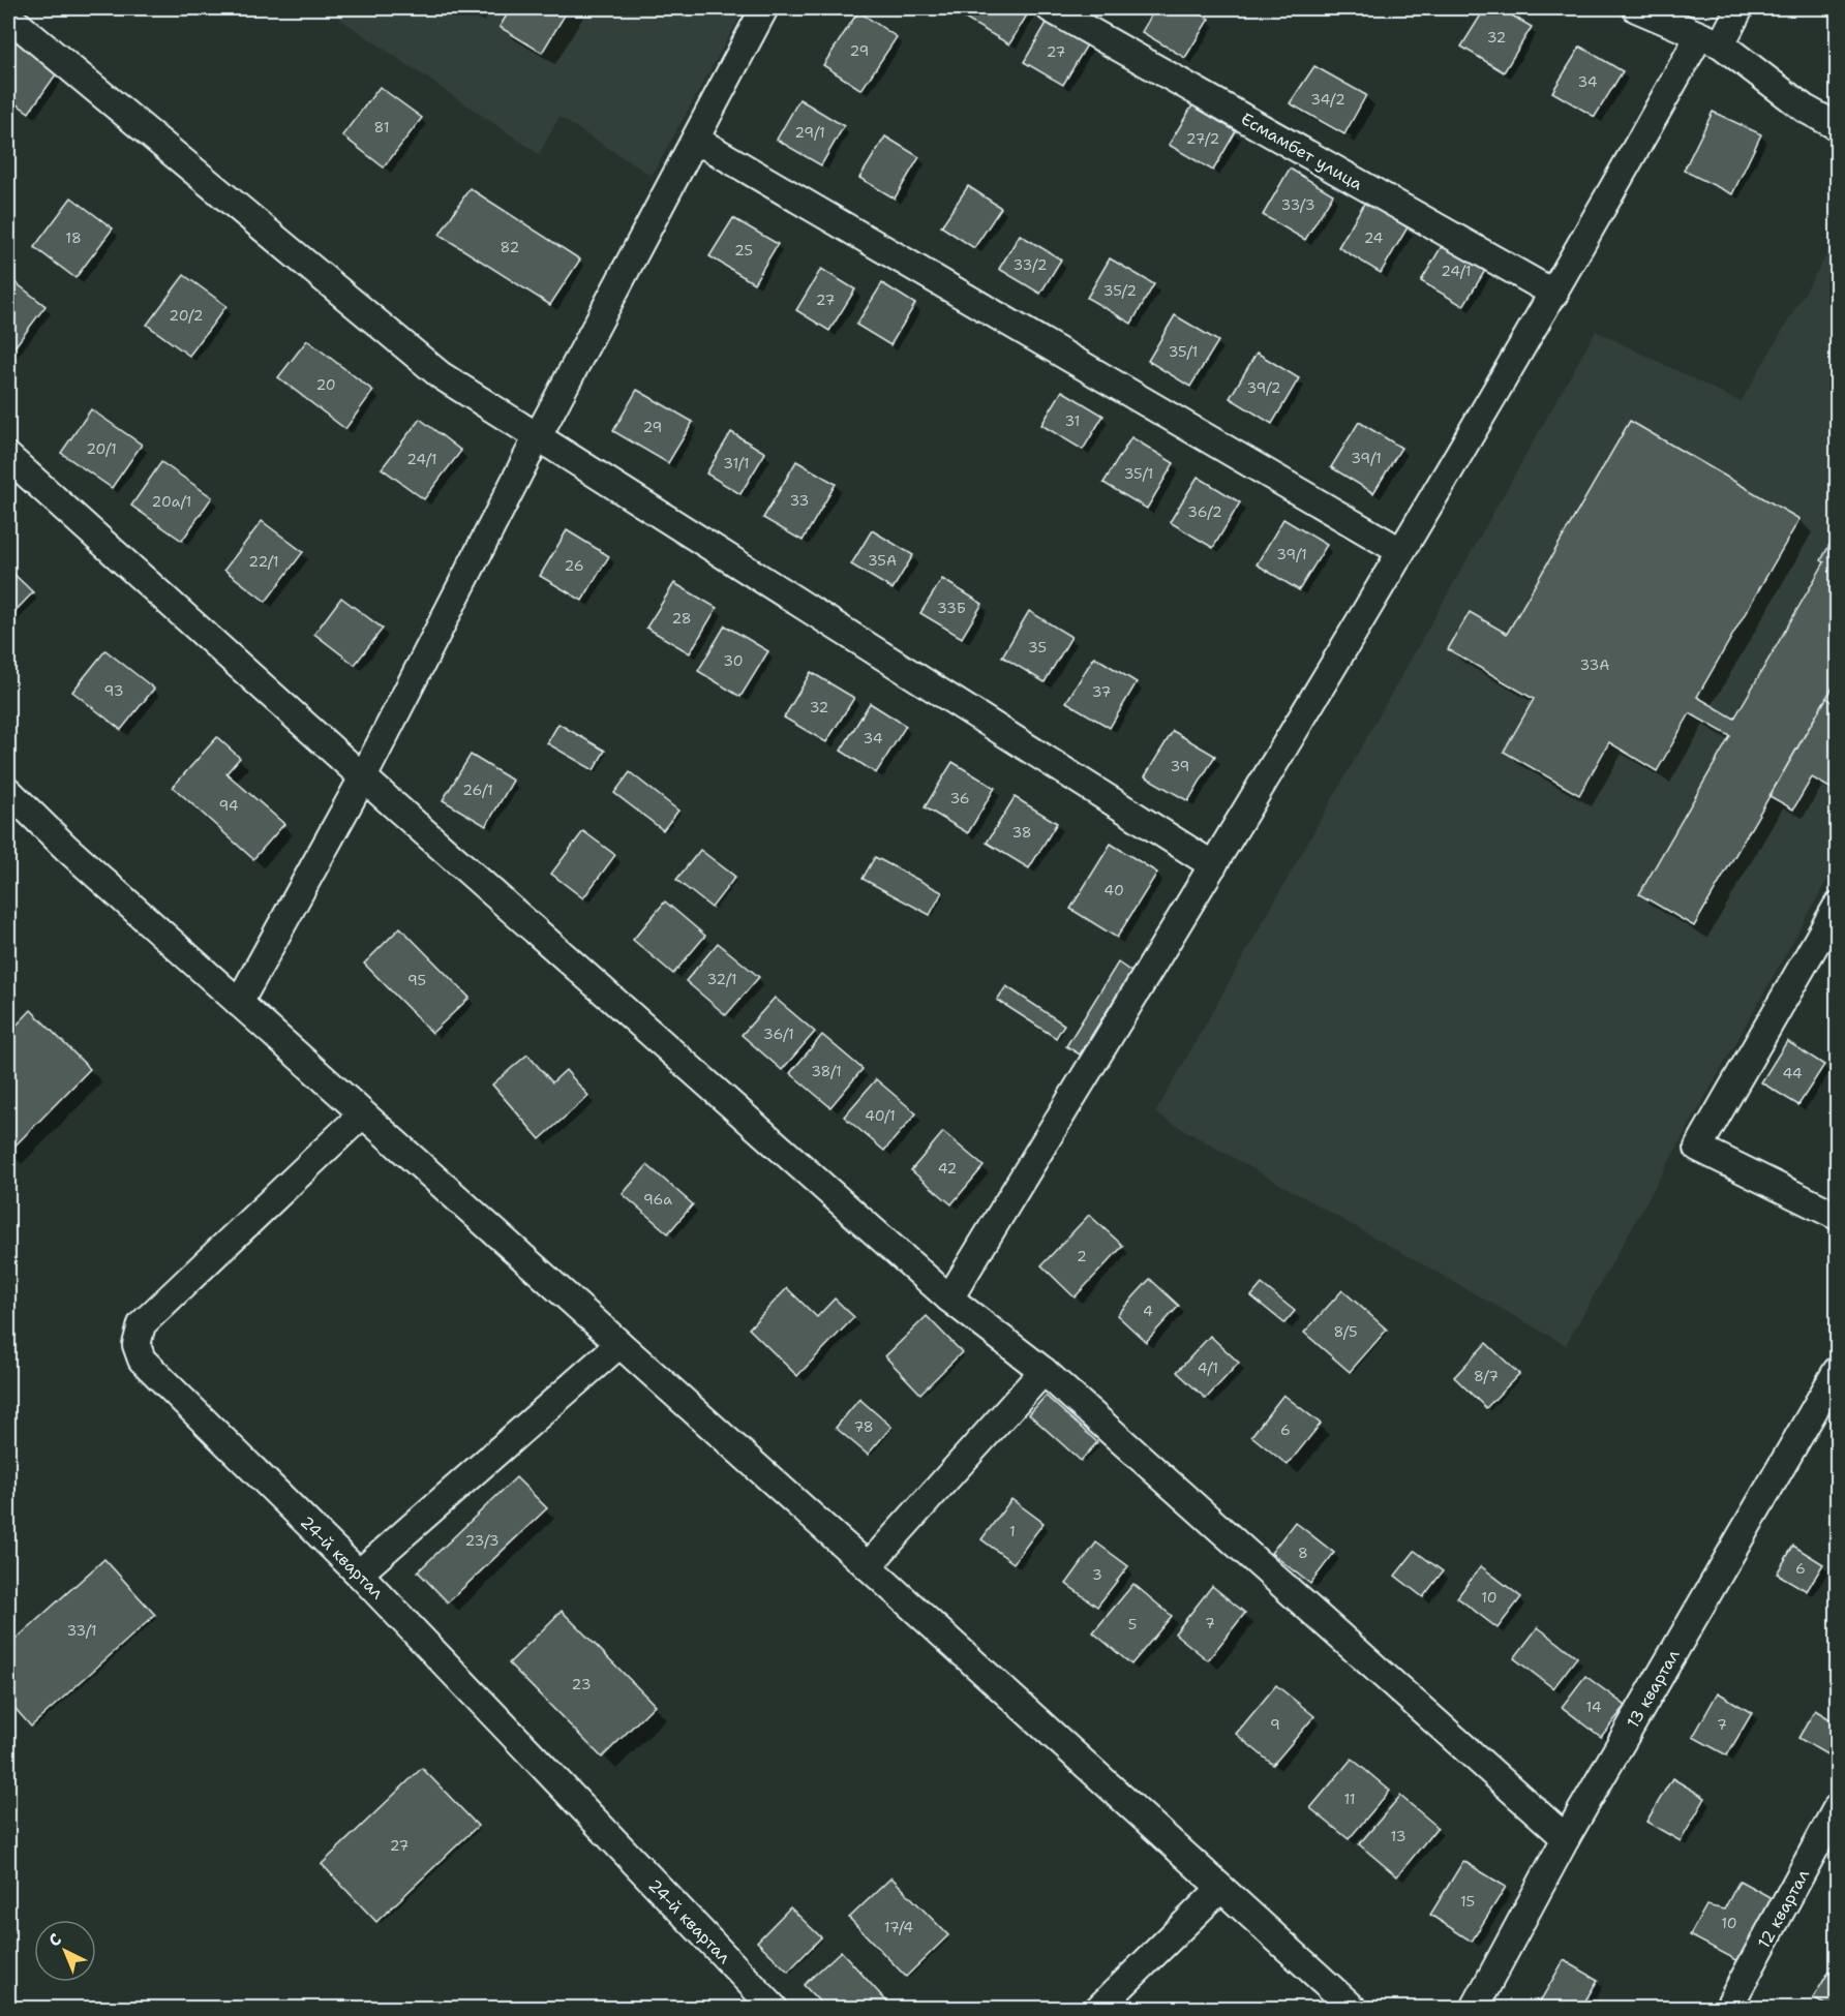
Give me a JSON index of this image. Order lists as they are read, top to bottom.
{
  "streets": {
    "street": [
      "Есмамбет улица",
      "24-й квартал",
      "13 квартал",
      "12 квартал"
    ]
  },
  "house_numbers": [
    "32",
    "29",
    "27",
    "34",
    "34/2",
    "81",
    "29/1",
    "27/2",
    "33/3",
    "18",
    "24",
    "82",
    "25",
    "33/2",
    "24/1",
    "35/2",
    "27",
    "20/2",
    "35/1",
    "20",
    "39/2",
    "31",
    "29",
    "20/1",
    "39/1",
    "24/1",
    "31/1",
    "35/1",
    "33",
    "20а/1",
    "36/2",
    "39/1",
    "35А",
    "22/1",
    "26",
    "33Б",
    "28",
    "35",
    "30",
    "33А",
    "93",
    "37",
    "32",
    "34",
    "39",
    "26/1",
    "36",
    "94",
    "38",
    "40",
    "32/1",
    "95",
    "36/1",
    "38/1",
    "44",
    "40/1",
    "42",
    "96а",
    "2",
    "4",
    "8/5",
    "4/1",
    "8/7",
    "78",
    "6",
    "1",
    "23/3",
    "8",
    "6",
    "3",
    "10",
    "7",
    "5",
    "33/1",
    "23",
    "14",
    "9",
    "7",
    "11",
    "13",
    "27",
    "15",
    "10",
    "17/4"
  ],
  "north": "top left"
}
